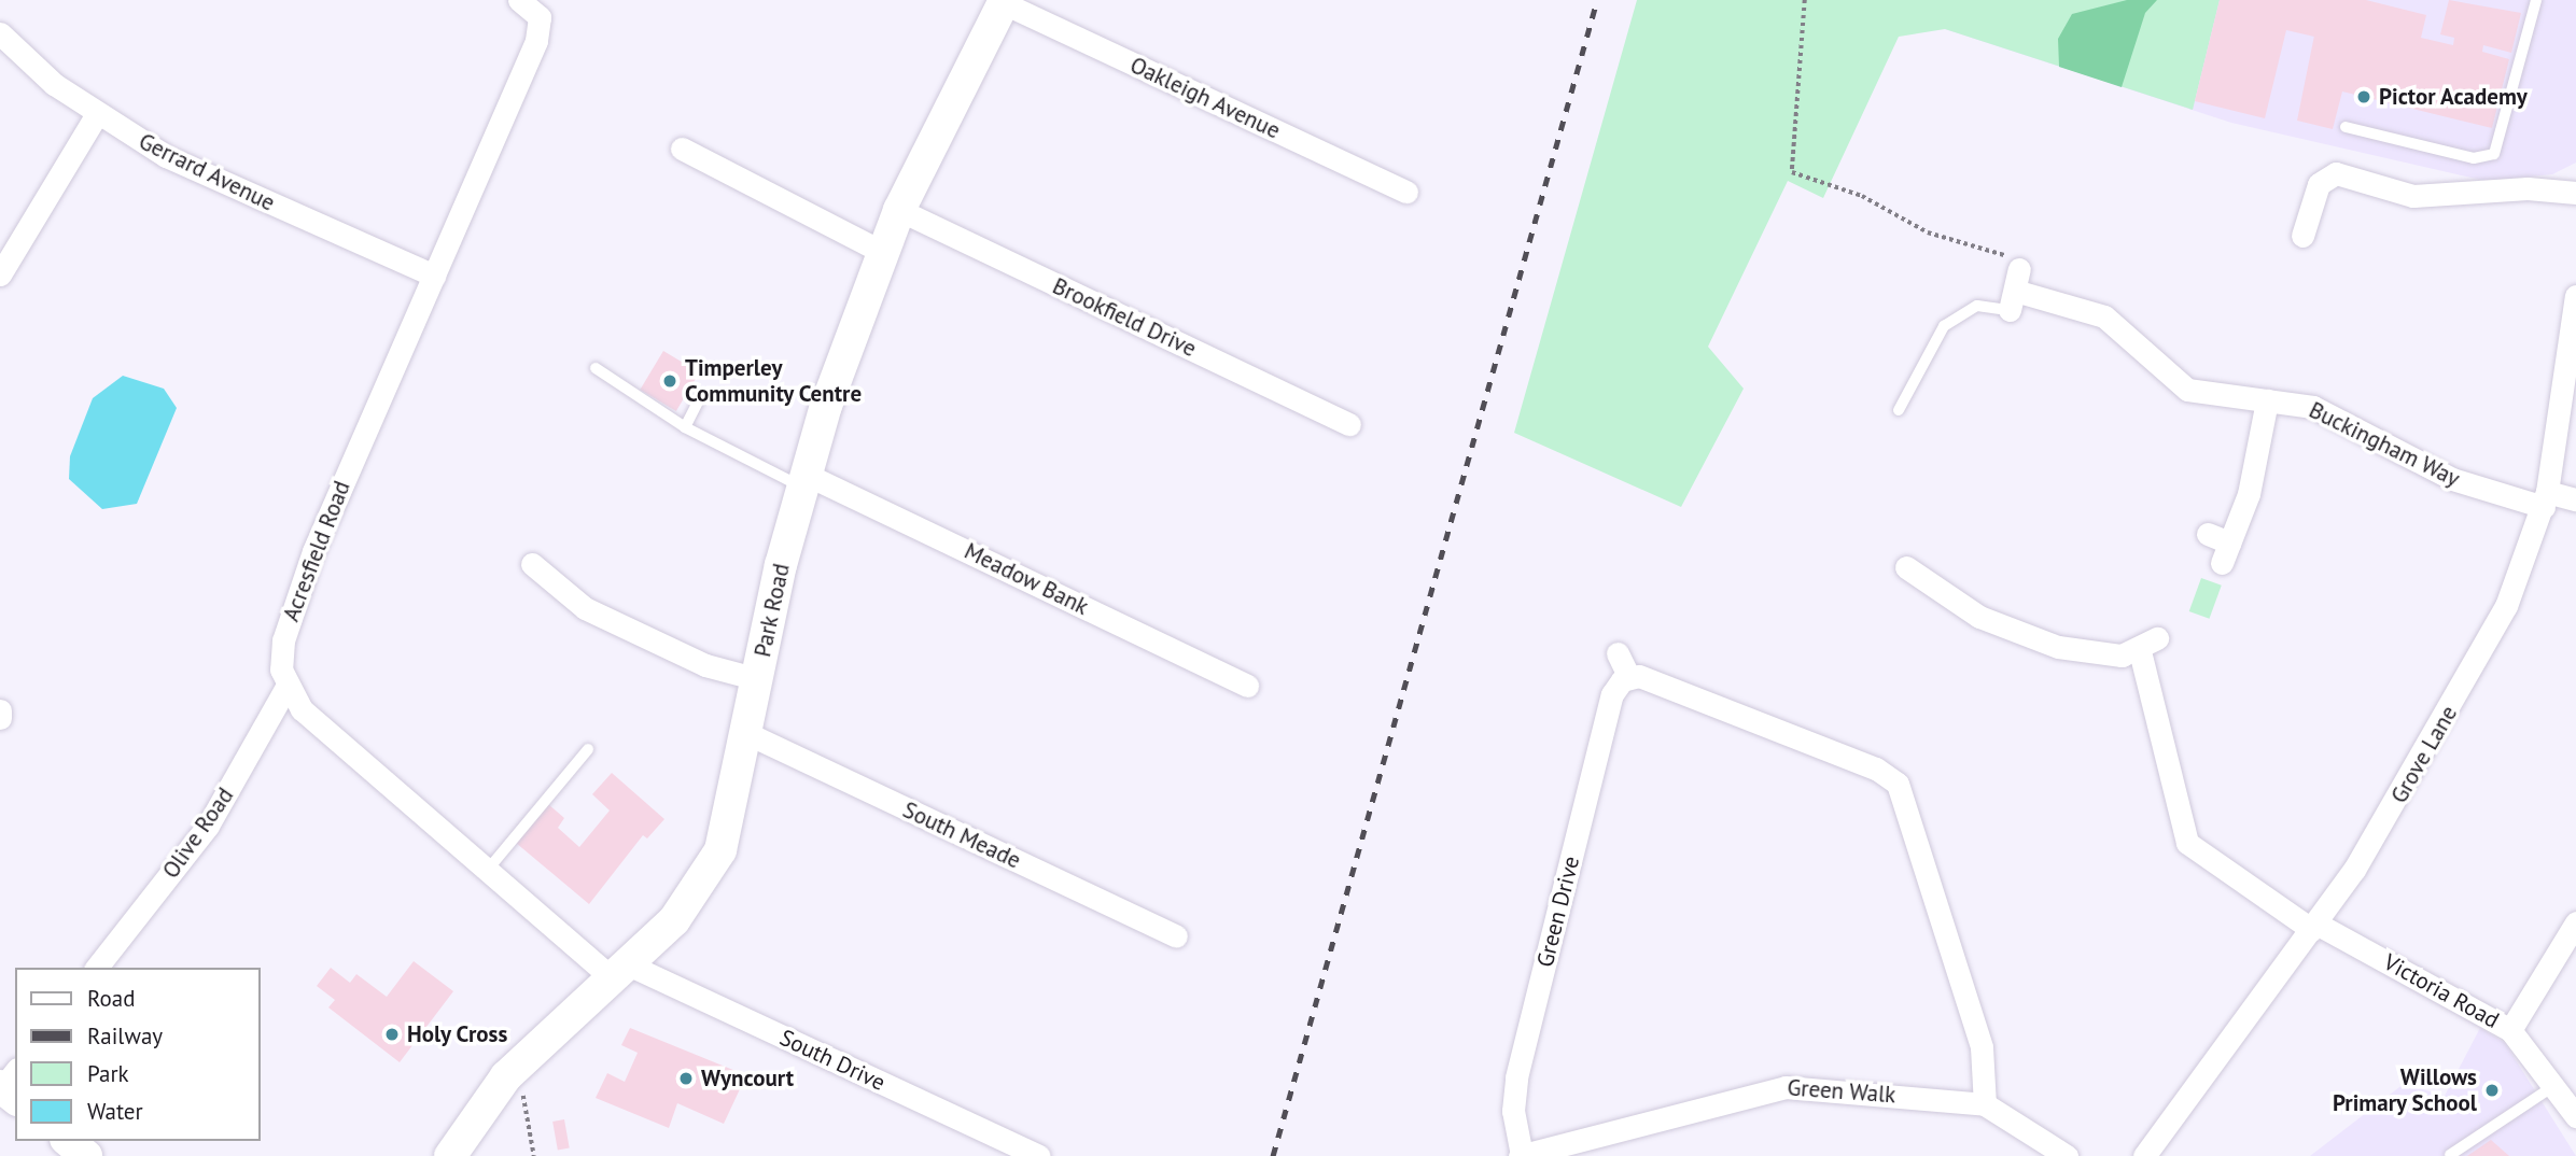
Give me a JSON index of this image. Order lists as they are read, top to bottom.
{
  "streets": {
    "main road": ["Park Road"],
    "street": [
      "Oakleigh Avenue",
      "Gerrard Avenue",
      "Brookfield Drive",
      "Buckingham Way",
      "Acresfield Road",
      "Meadow Bank",
      "Grove Lane",
      "Olive Road",
      "South Meade",
      "Green Drive",
      "Victoria Road",
      "South Drive",
      "Green Walk"
    ]
  },
  "crossings": [
    ["Oakleigh Avenue", "Park Road"],
    ["Gerrard Avenue", "Acresfield Road"],
    ["Brookfield Drive", "Park Road"],
    ["Buckingham Way", "Grove Lane"],
    ["Acresfield Road", "Olive Road"],
    ["Meadow Bank", "Park Road"],
    ["Park Road", "South Meade"],
    ["Park Road", "South Drive"],
    ["Grove Lane", "Victoria Road"],
    ["Green Drive", "Green Walk"]
  ],
  "places": [
    "Pictor Academy",
    "Timperley Community Centre",
    "Holy Cross",
    "Wyncourt",
    "Willows Primary School"
  ],
  "legend": [
    "Road",
    "Railway",
    "Park",
    "Water"
  ]
}
